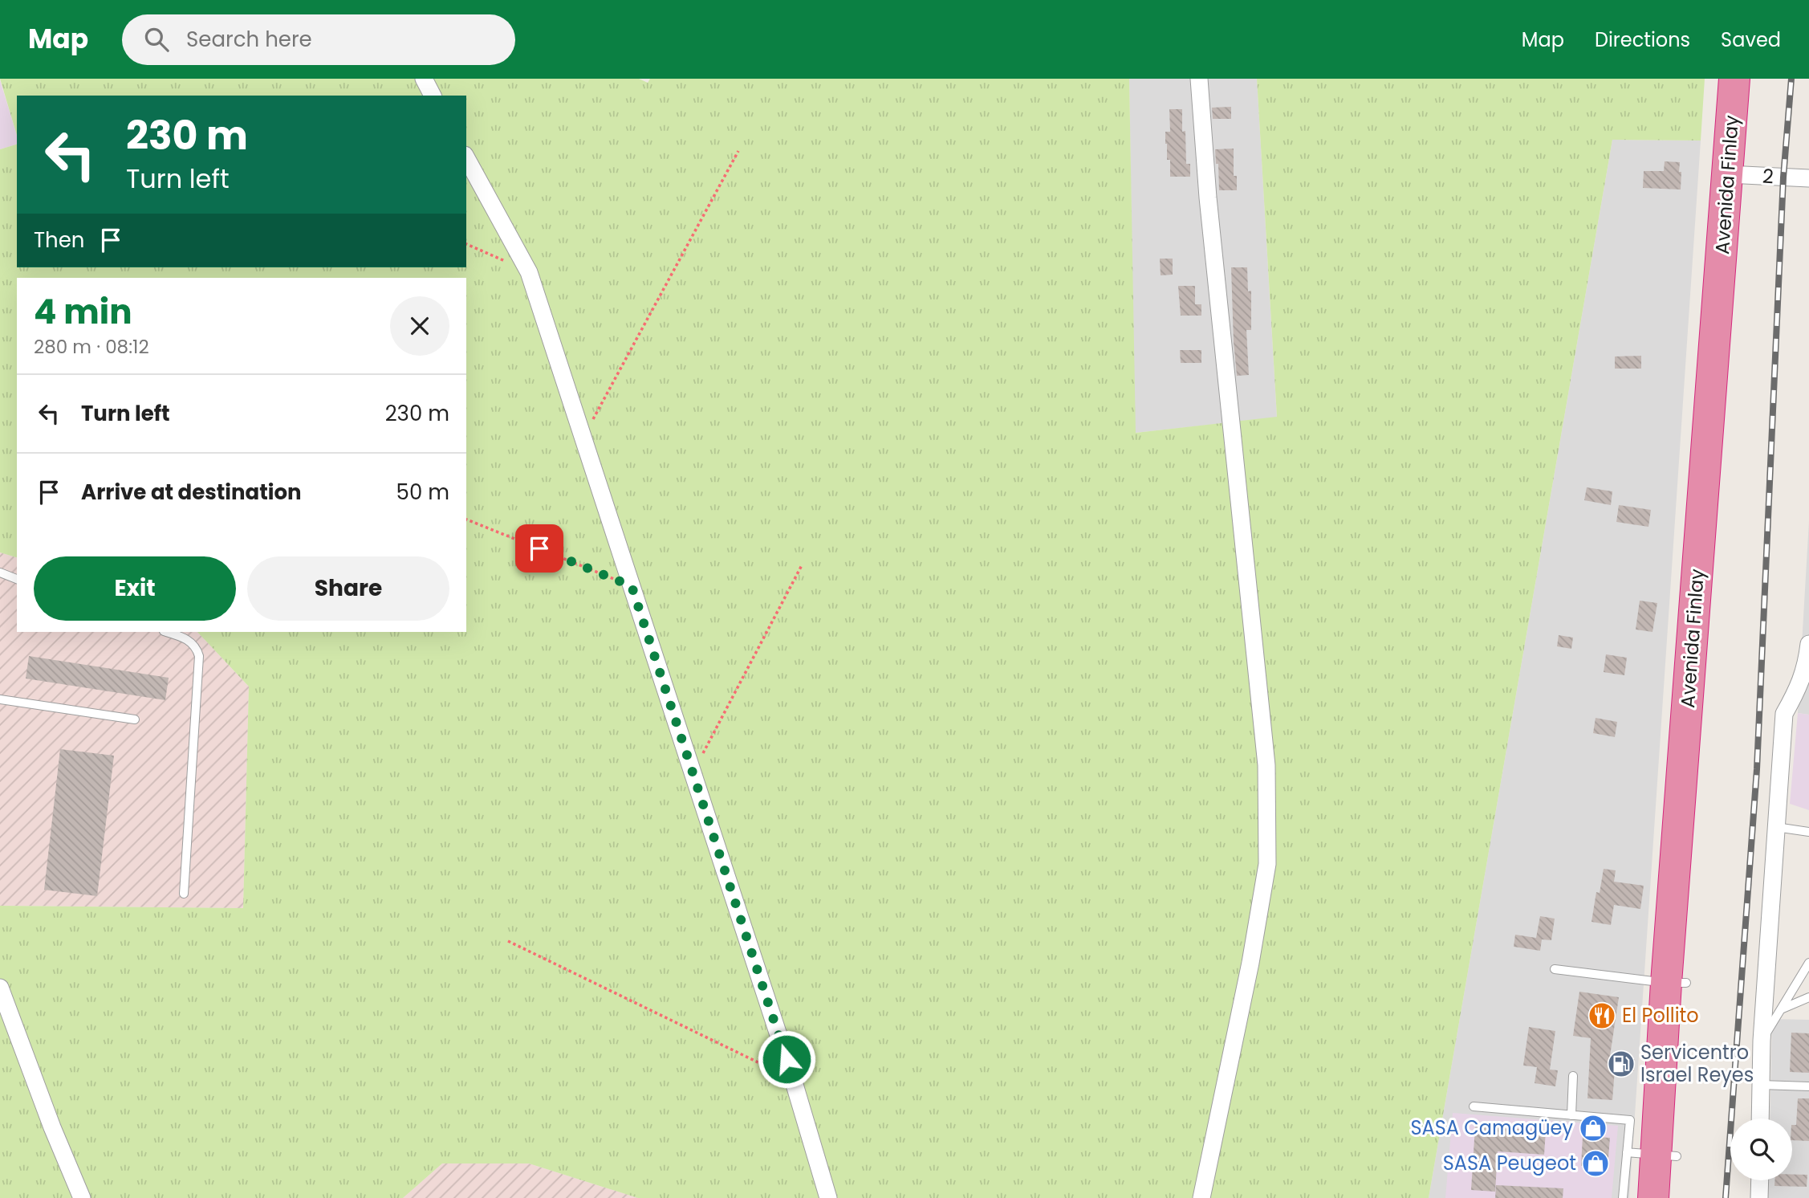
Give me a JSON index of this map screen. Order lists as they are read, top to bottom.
{
  "streets": {
    "highway": ["Avenida Finlay"],
    "street": ["2"]
  },
  "crossings": [
    ["2", "Avenida Finlay"]
  ],
  "places": {
    "restaurant": ["El Pollito"],
    "fuel station": ["Servicentro Israel Reyes"],
    "shop": ["SASA Camagüey", "SASA Peugeot"]
  },
  "page": {
    "header": "Map",
    "search": "Search here",
    "nav": ["Map", "Directions", "Saved"],
    "turn": ["230 m", "Turn left"],
    "then": "Then",
    "heading": ["4 min", "280 m · 08:12"],
    "list": [
      {
        "name": "Turn left",
        "value": "230 m"
      },
      {
        "name": "Arrive at destination",
        "value": "50 m"
      }
    ],
    "buttons": ["Exit", "Share"]
  }
}
